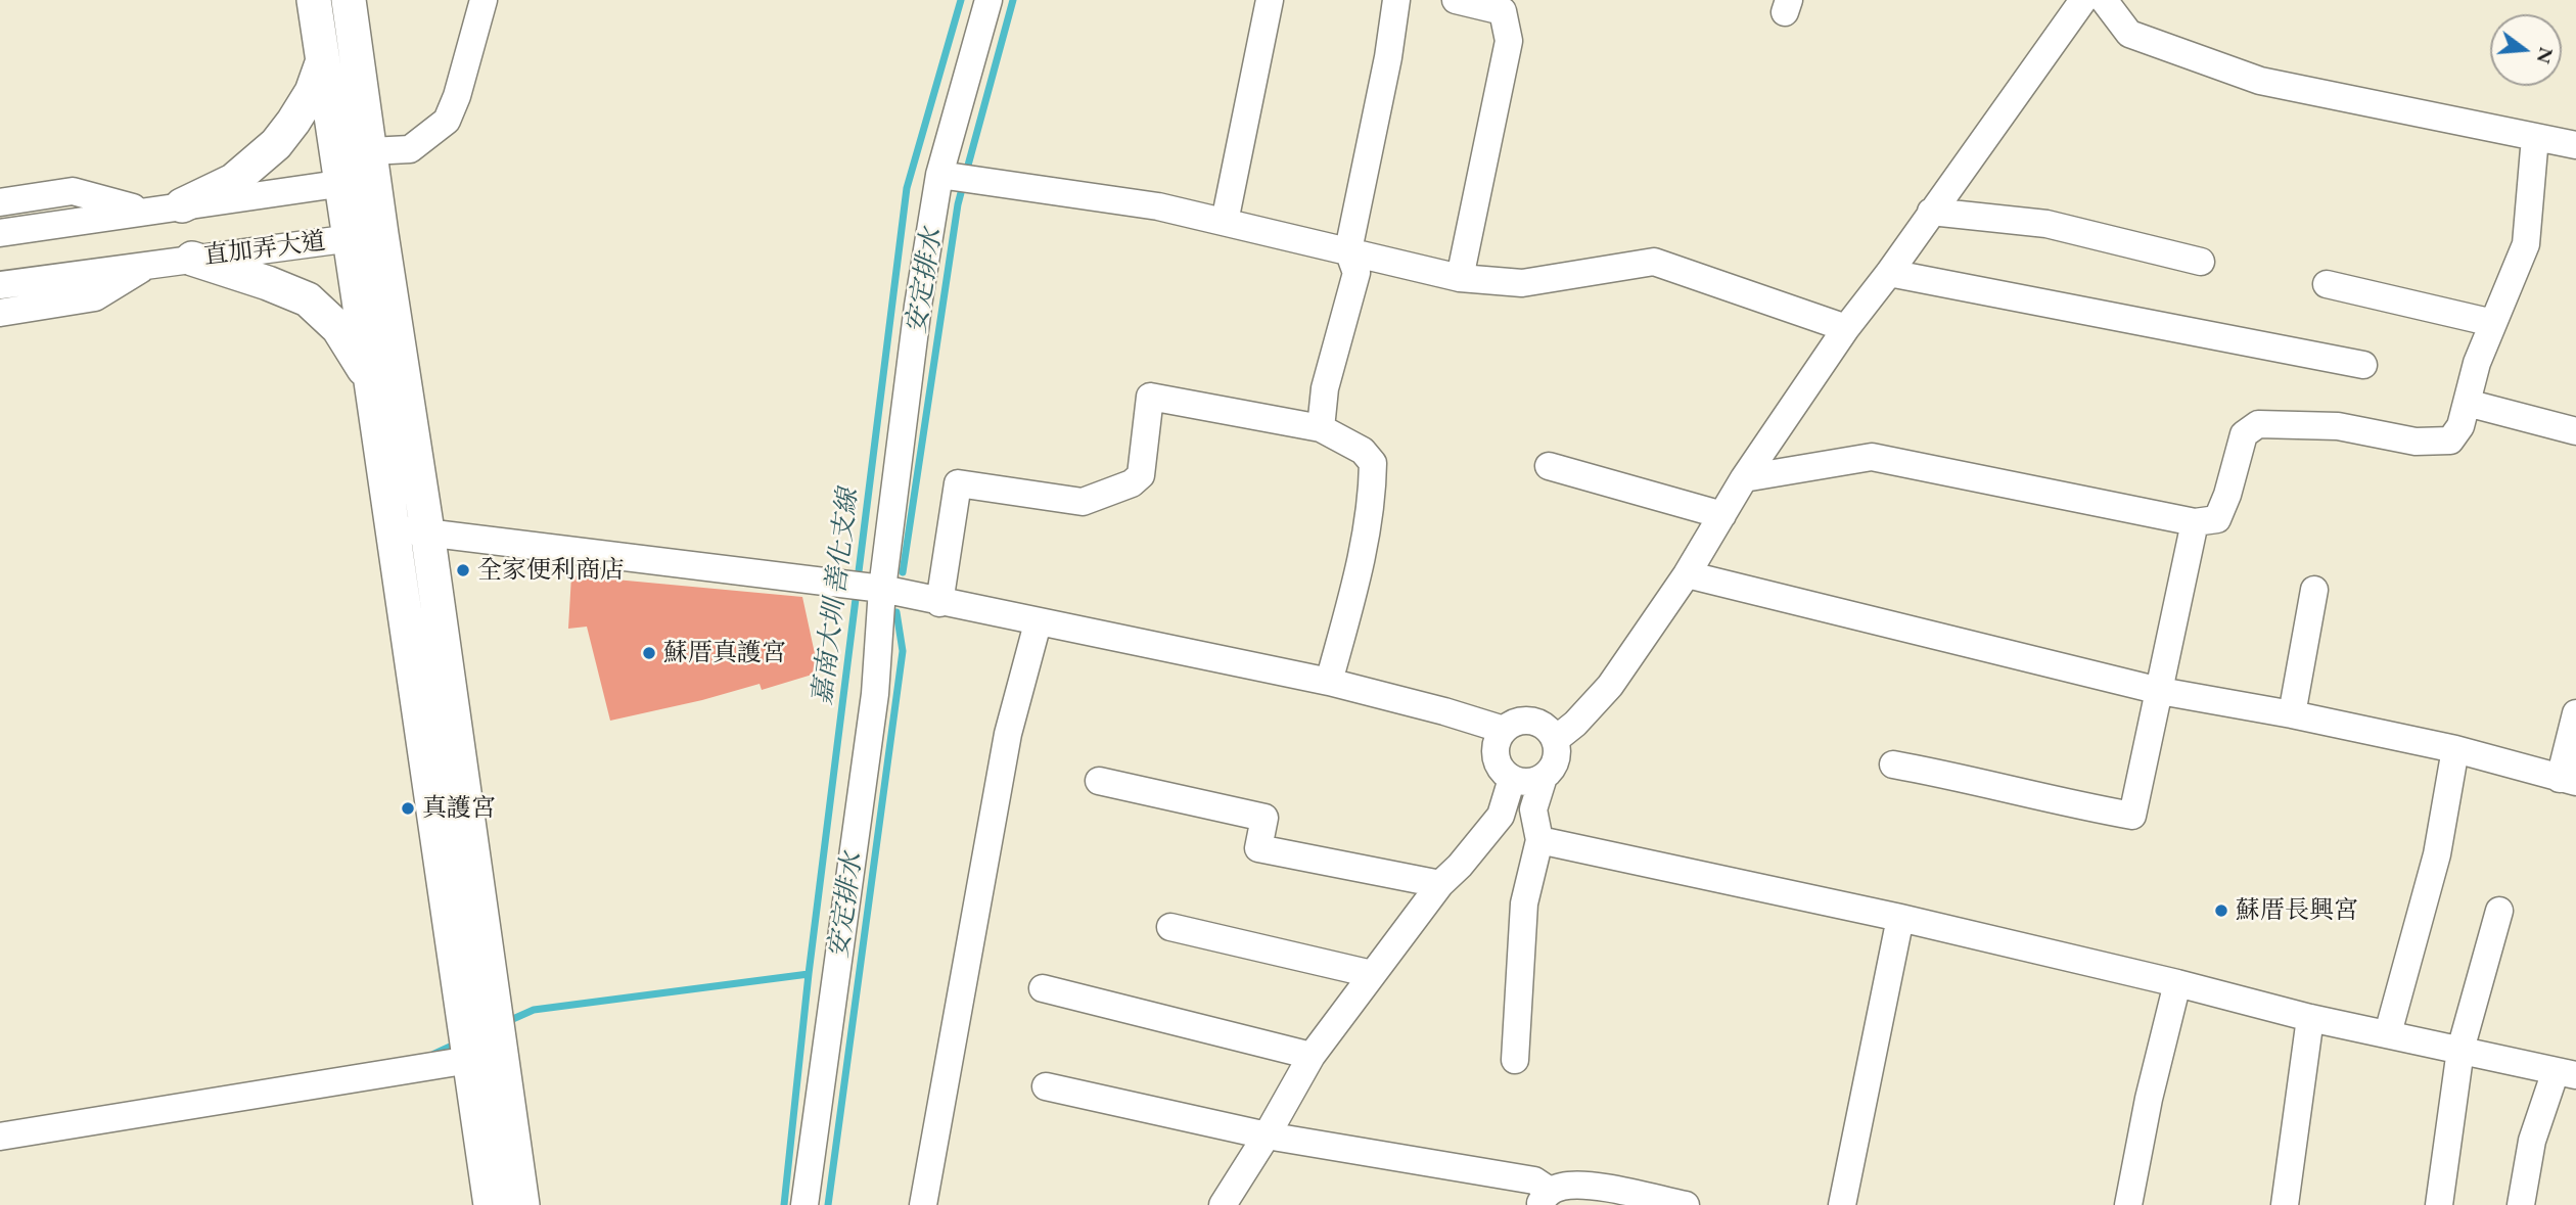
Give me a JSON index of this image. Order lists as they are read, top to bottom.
{
  "streets": {
    "street": ["直加弄大道"]
  },
  "water": ["安定排水", "嘉南大圳 善化支線"],
  "places": [
    "全家便利商店",
    "蘇厝真護宮",
    "真護宮",
    "蘇厝長興宮"
  ],
  "north": "right"
}
